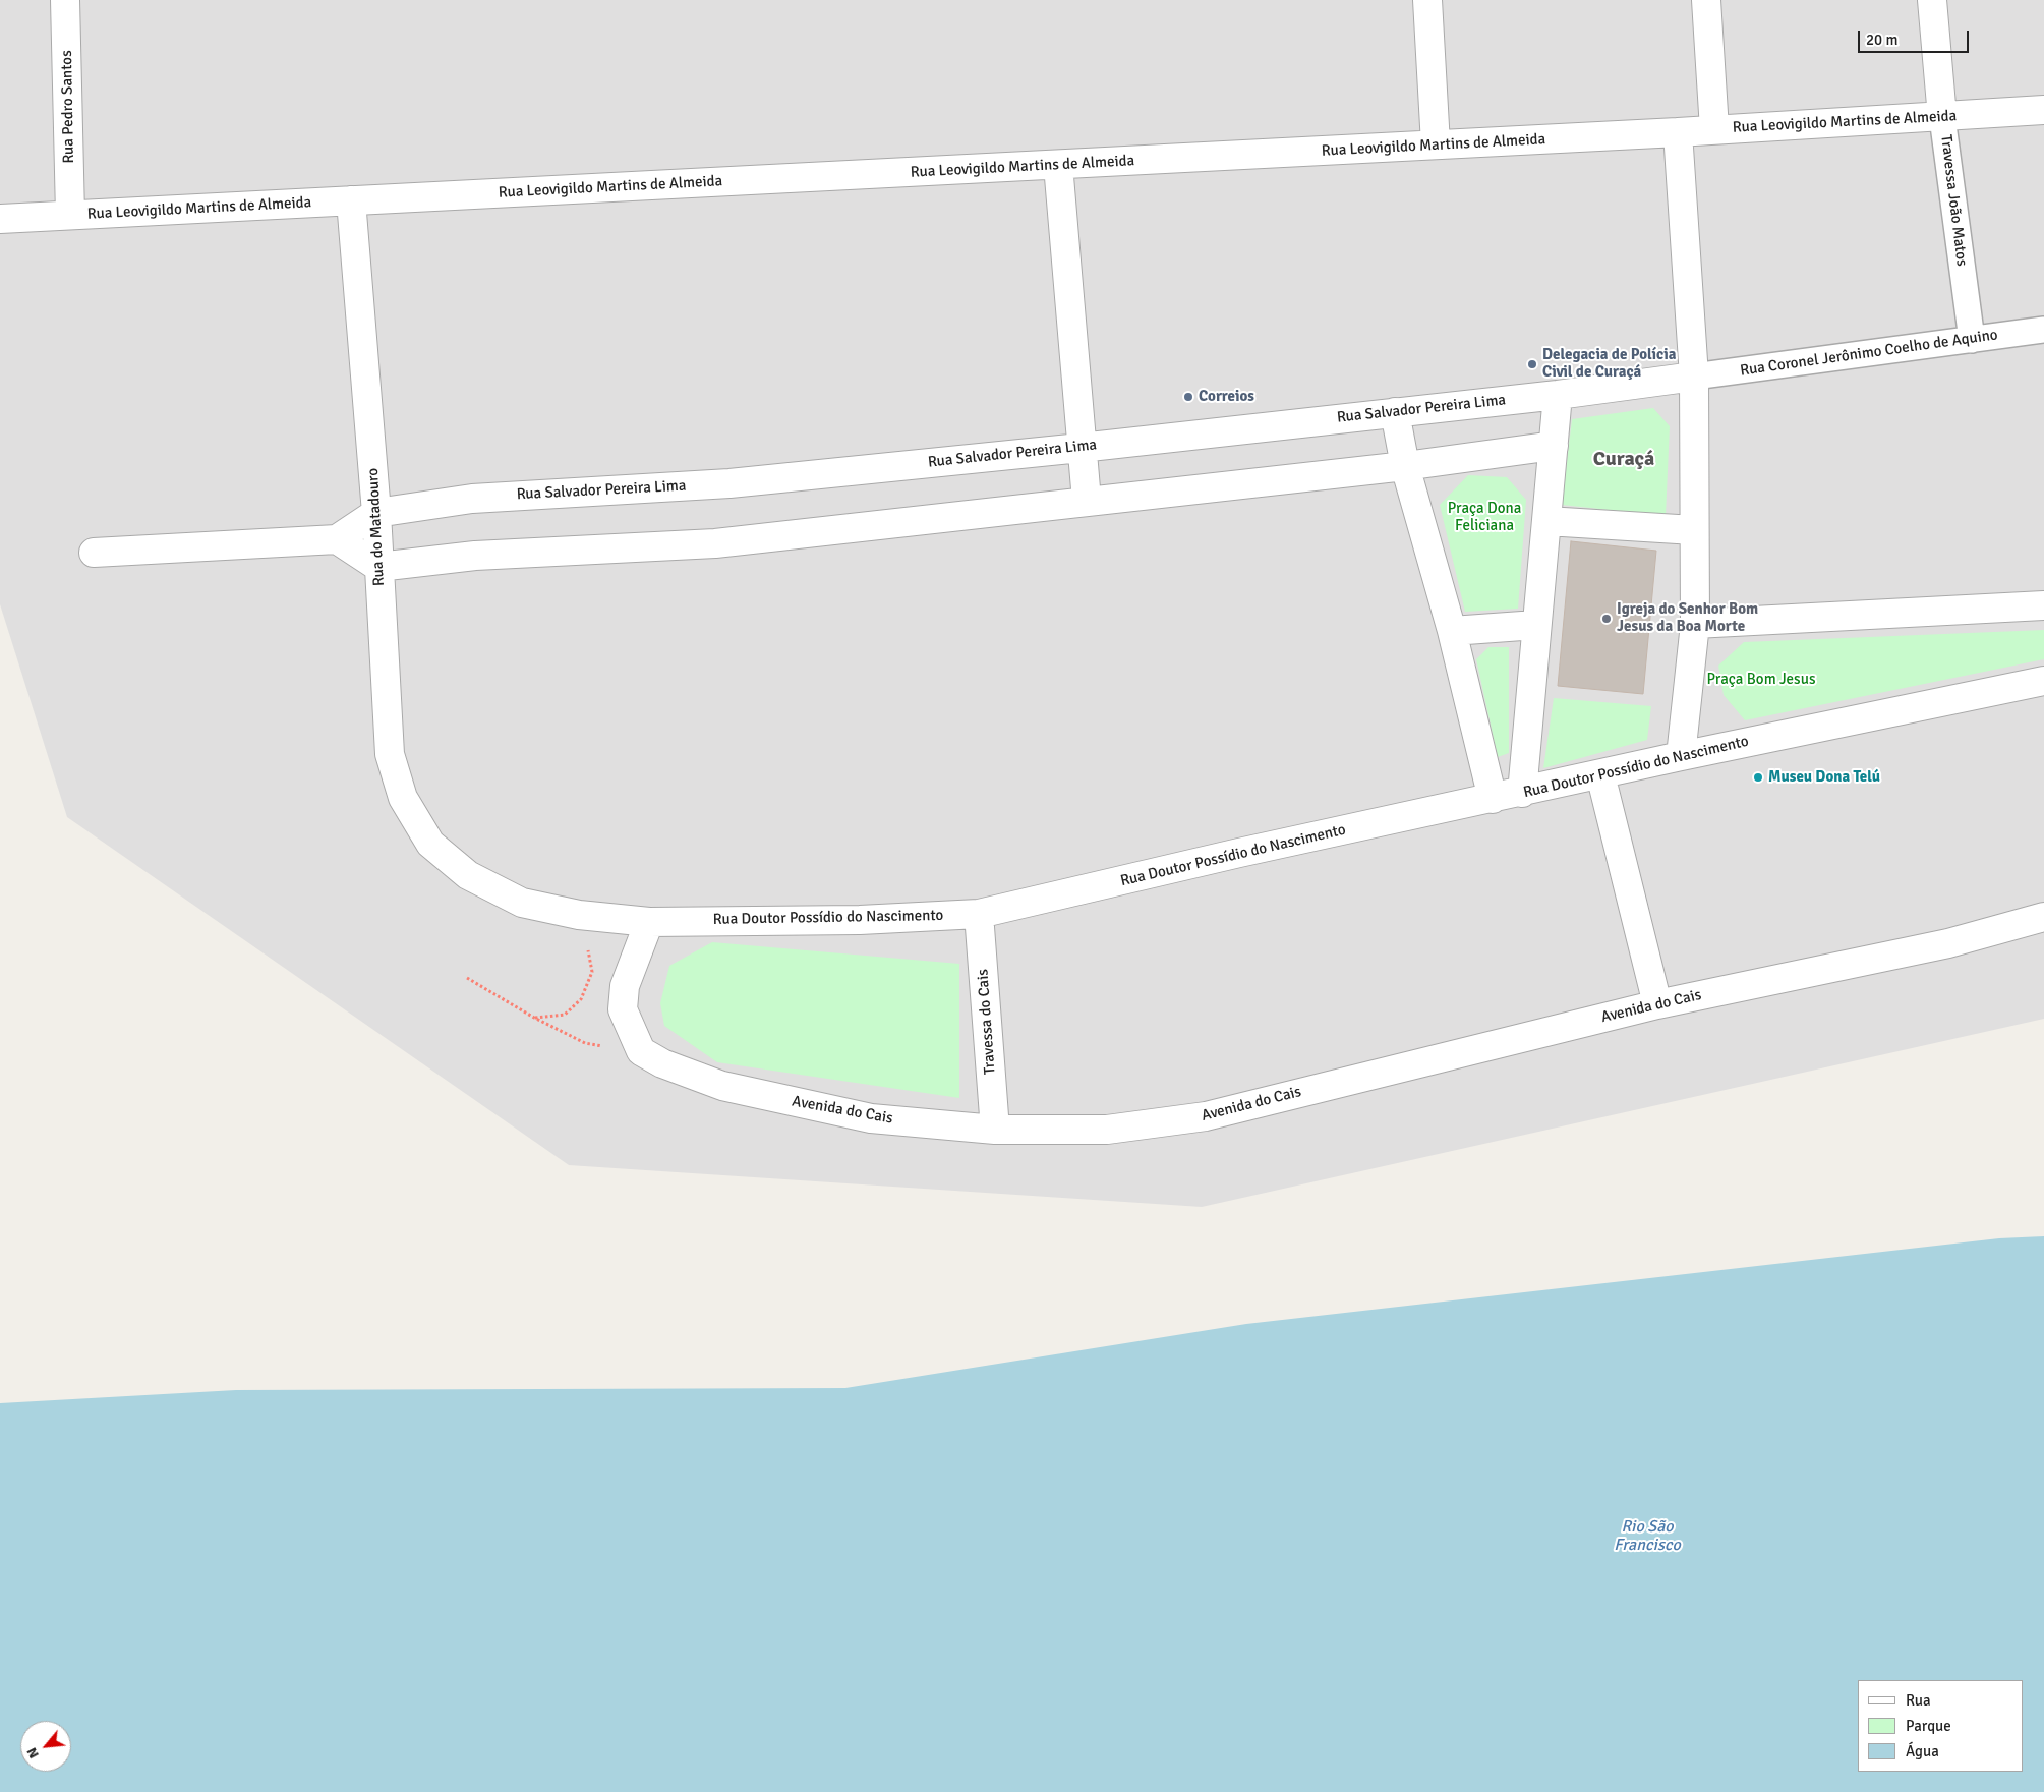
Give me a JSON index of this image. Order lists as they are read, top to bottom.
{
  "streets": {
    "street": [
      "Rua Pedro Santos",
      "Rua Leovigildo Martins de Almeida",
      "Travessa João Matos",
      "Rua Coronel Jerônimo Coelho de Aquino",
      "Rua Salvador Pereira Lima",
      "Rua do Matadouro",
      "Rua Doutor Possídio do Nascimento",
      "Avenida do Cais",
      "Travessa do Cais"
    ]
  },
  "crossings": [
    ["Rua Pedro Santos", "Rua Leovigildo Martins de Almeida"],
    ["Rua Leovigildo Martins de Almeida", "Travessa João Matos"],
    ["Rua Leovigildo Martins de Almeida", "Rua do Matadouro"],
    ["Travessa João Matos", "Rua Coronel Jerônimo Coelho de Aquino"],
    ["Rua Coronel Jerônimo Coelho de Aquino", "Rua Salvador Pereira Lima"],
    ["Rua Salvador Pereira Lima", "Rua do Matadouro"],
    ["Rua do Matadouro", "Rua Doutor Possídio do Nascimento"],
    ["Rua Doutor Possídio do Nascimento", "Travessa do Cais"],
    ["Avenida do Cais", "Travessa do Cais"]
  ],
  "districts": ["Curaçá"],
  "water": ["Rio São Francisco"],
  "parks": ["Praça Dona Feliciana", "Praça Bom Jesus"],
  "places": [
    "Delegacia de Polícia Civil de Curaçá",
    "Correios",
    "Igreja do Senhor Bom Jesus da Boa Morte",
    "Museu Dona Telú"
  ],
  "legend": ["Rua", "Parque", "Água"],
  "scale_bar": "20 m",
  "north": "bottom left"
}
